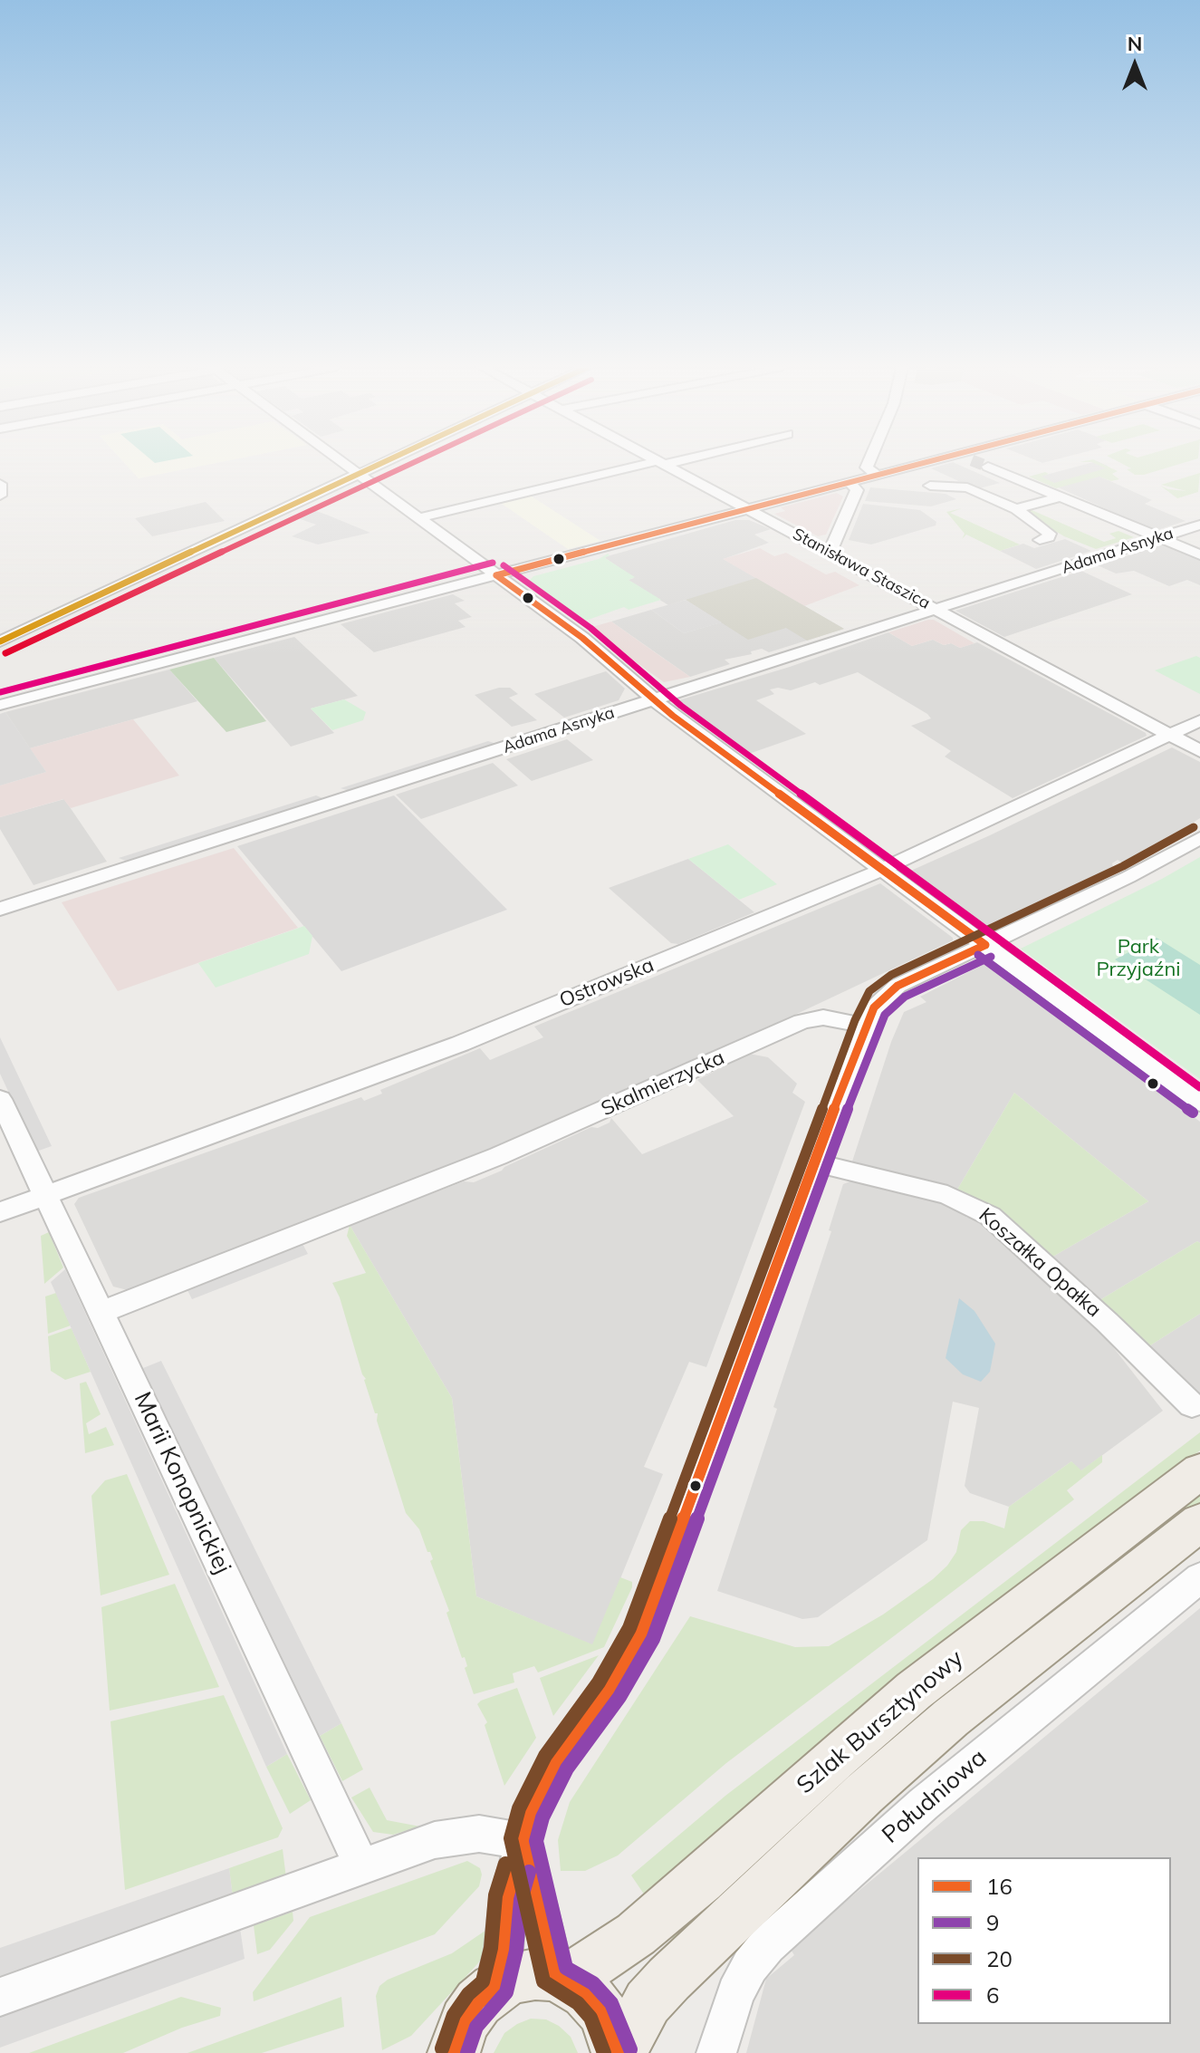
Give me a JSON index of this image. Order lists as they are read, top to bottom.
{
  "streets": {
    "main road": ["Szlak Bursztynowy"],
    "street": [
      "Adama Asnyka",
      "Stanisława Staszica",
      "Ostrowska",
      "Skalmierzycka",
      "Koszałka Opałka",
      "Marii Konopnickiej",
      "Południowa"
    ]
  },
  "crossings": [
    ["Adama Asnyka", "Stanisława Staszica"],
    ["Stanisława Staszica", "Ostrowska"],
    ["Ostrowska", "Marii Konopnickiej"],
    ["Skalmierzycka", "Marii Konopnickiej"]
  ],
  "parks": ["Park Przyjaźni"],
  "lines": [
    "transit line 16",
    "transit line 6",
    "transit line 20",
    "transit line 9"
  ],
  "legend": [
    "16",
    "9",
    "20",
    "6"
  ],
  "north": "top"
}
